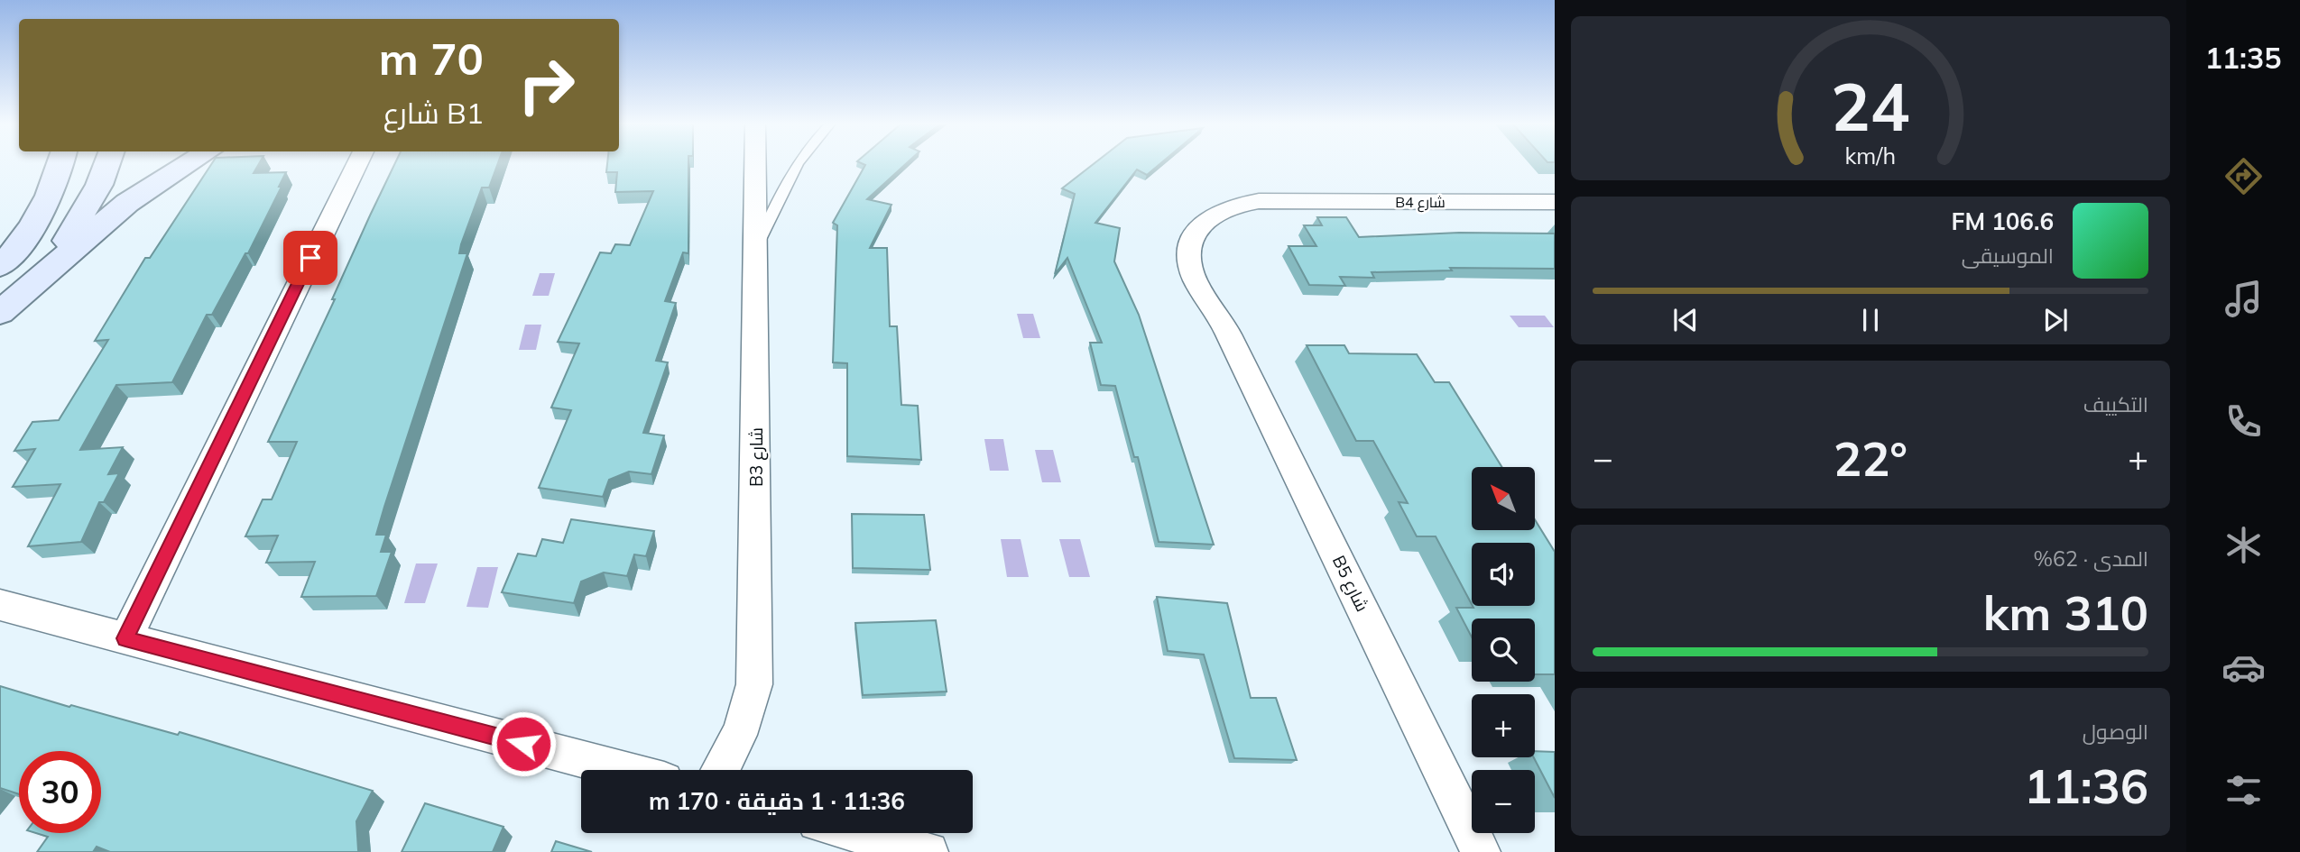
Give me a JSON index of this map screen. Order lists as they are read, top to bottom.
{
  "streets": {
    "street": ["B4 شارع", "B3 شارع", "B5 شارع"]
  },
  "crossings": [
    ["B4 شارع", "B5 شارع"]
  ],
  "north": "top left",
  "page": {
    "tabs": "11:35",
    "turn": ["70 m", "B1 شارع"],
    "song": ["106.6 FM", "الموسيقى"],
    "tile": [
      "التكييف",
      ["المدى · 62%", "310 km"],
      ["الوصول", "11:36"]
    ],
    "heat": ["−", "22°", "+"],
    "map_buttons": ["+", "−"],
    "limit": "30",
    "trip": "11:36 · 1 دقيقة · 170 m",
    "gauge": ["24", "km/h"]
  }
}
